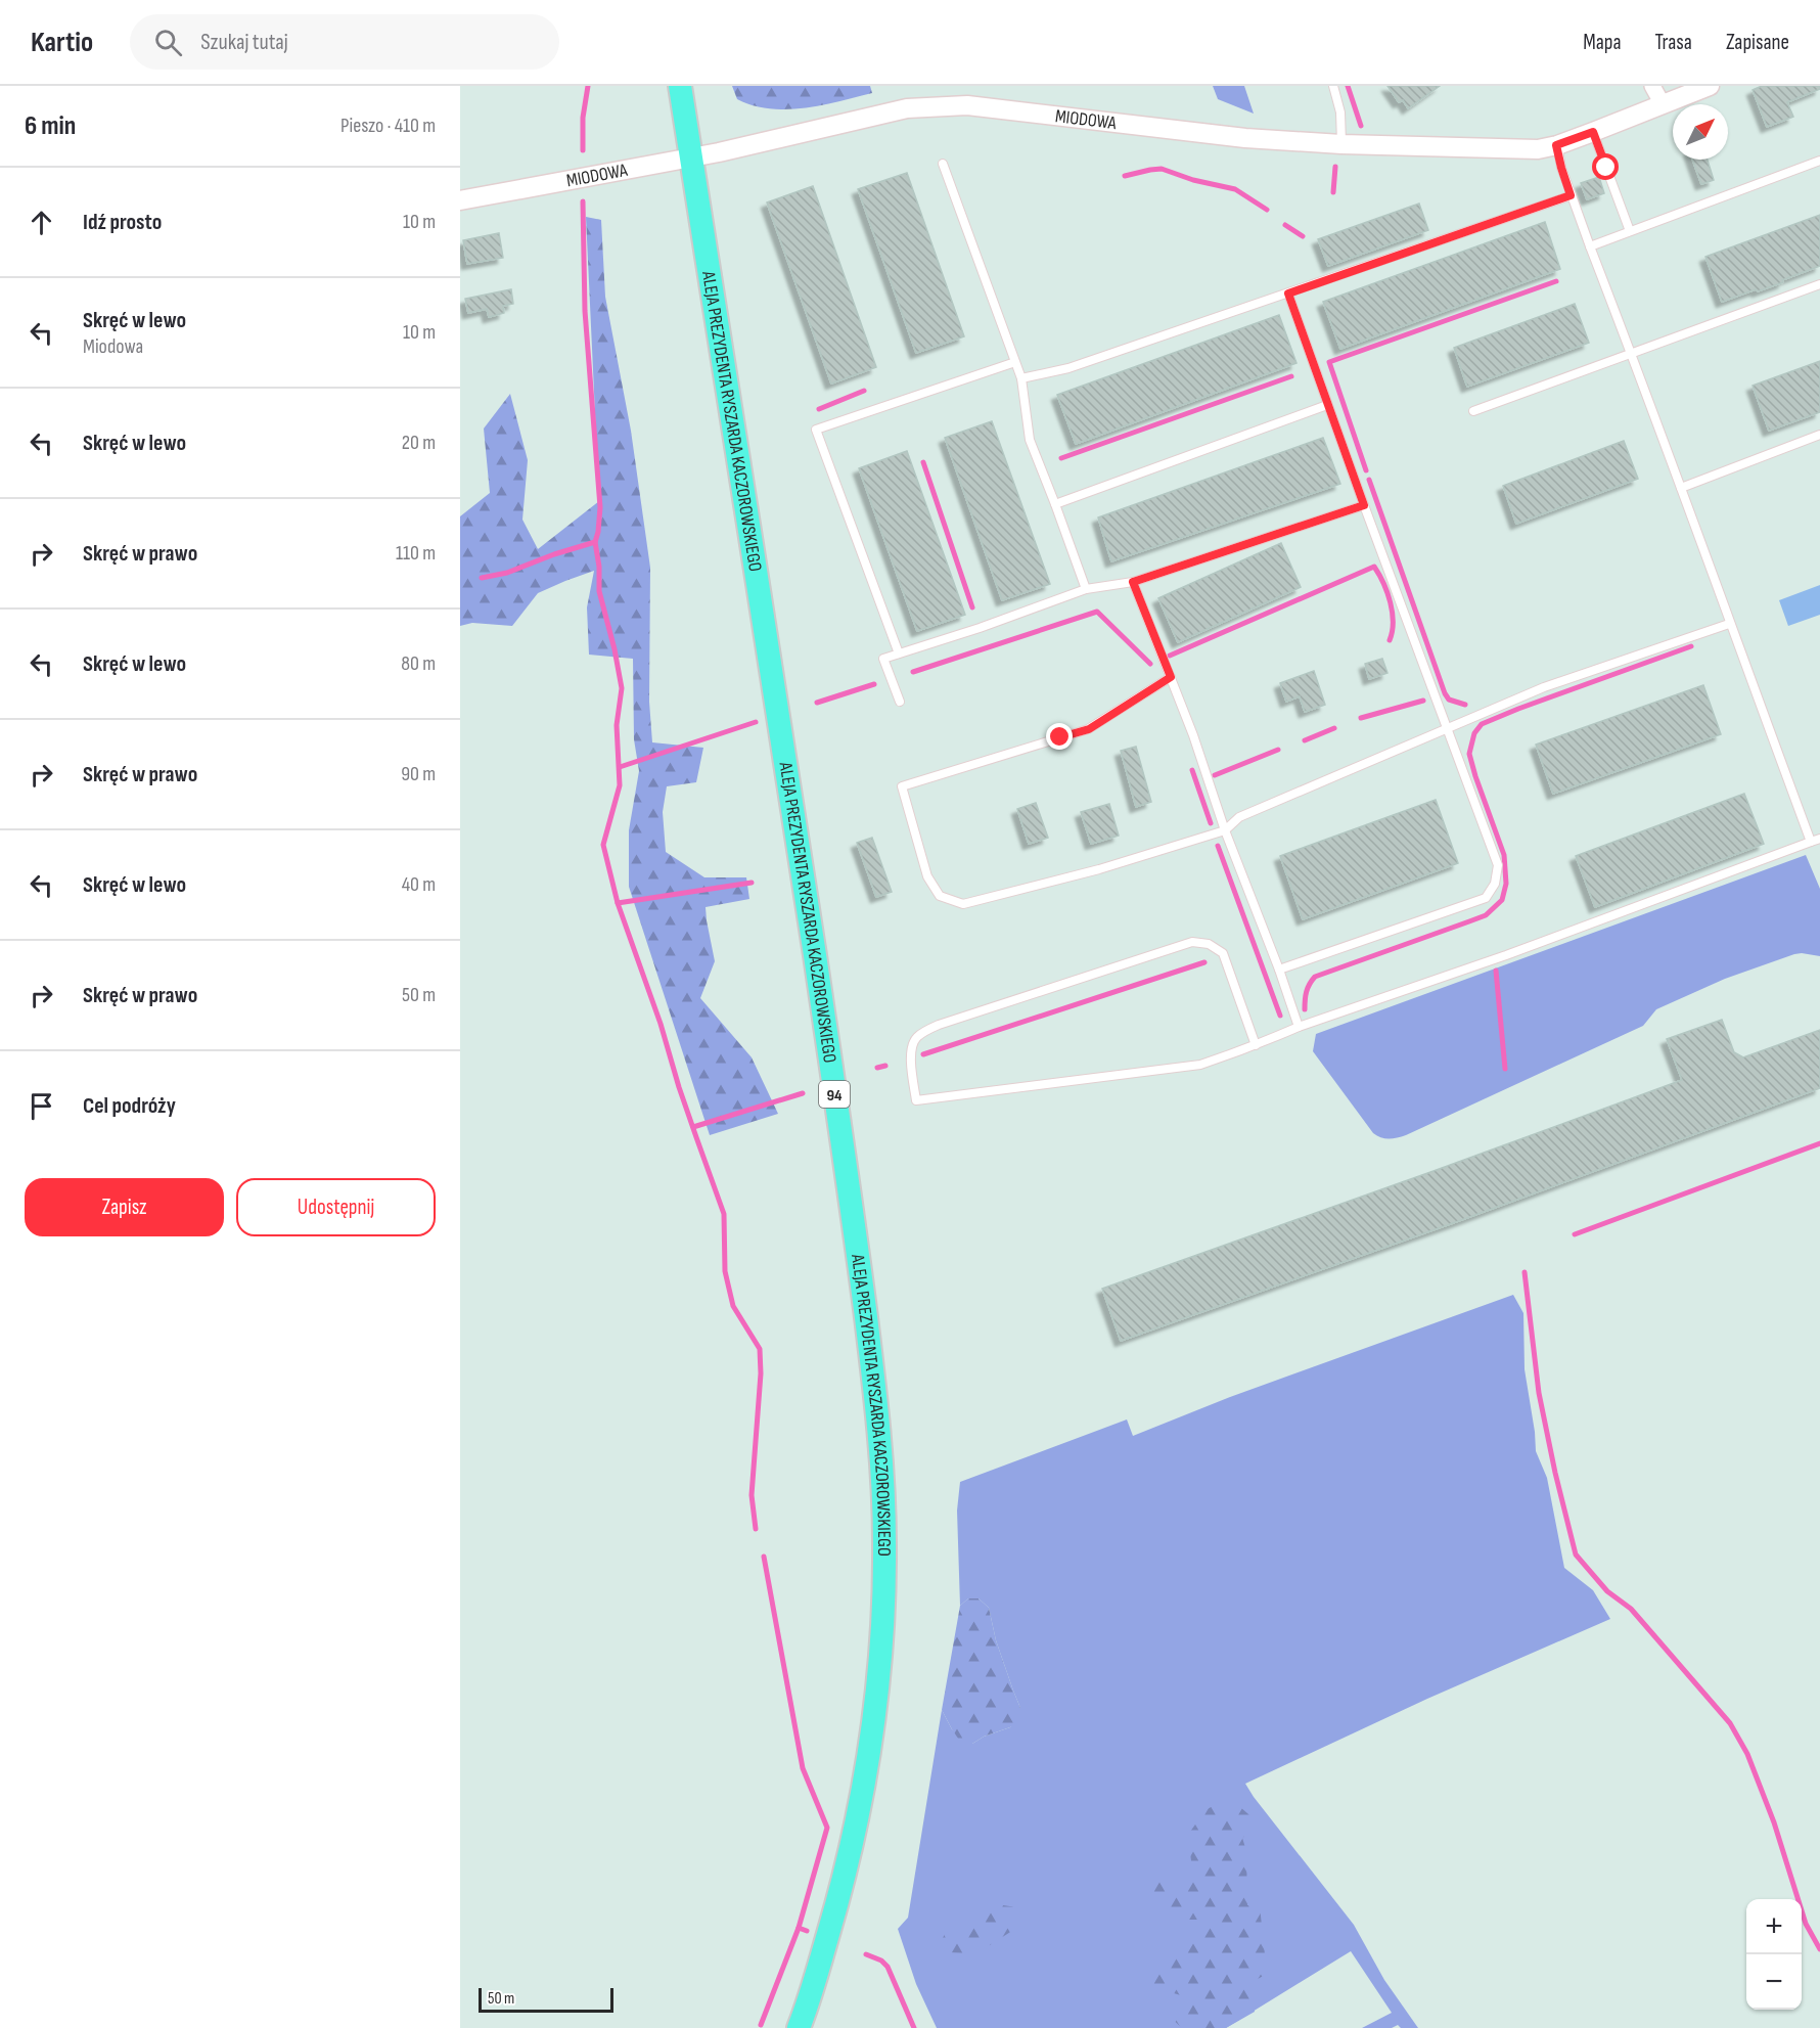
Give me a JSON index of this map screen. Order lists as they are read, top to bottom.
{
  "streets": {
    "main road": ["ALEJA PREZYDENTA RYSZARDA KACZOROWSKIEGO", "94"],
    "street": ["MIODOWA"]
  },
  "crossings": [
    ["MIODOWA", "ALEJA PREZYDENTA RYSZARDA KACZOROWSKIEGO"]
  ],
  "scale_bar": "50 m",
  "north": "top right",
  "page": {
    "header": "Kartio",
    "search": "Szukaj tutaj",
    "nav": ["Mapa", "Trasa", "Zapisane"],
    "heading": ["6 min", "Pieszo · 410 m"],
    "list": [
      ["Idź prosto", "10 m"],
      ["Skręć w lewo", "Miodowa", "10 m"],
      ["Skręć w lewo", "20 m"],
      ["Skręć w prawo", "110 m"],
      ["Skręć w lewo", "80 m"],
      ["Skręć w prawo", "90 m"],
      ["Skręć w lewo", "40 m"],
      ["Skręć w prawo", "50 m"],
      "Cel podróży"
    ],
    "buttons": ["Zapisz", "Udostępnij"],
    "map_buttons": ["+", "−"],
    "scale": "50 m"
  }
}
